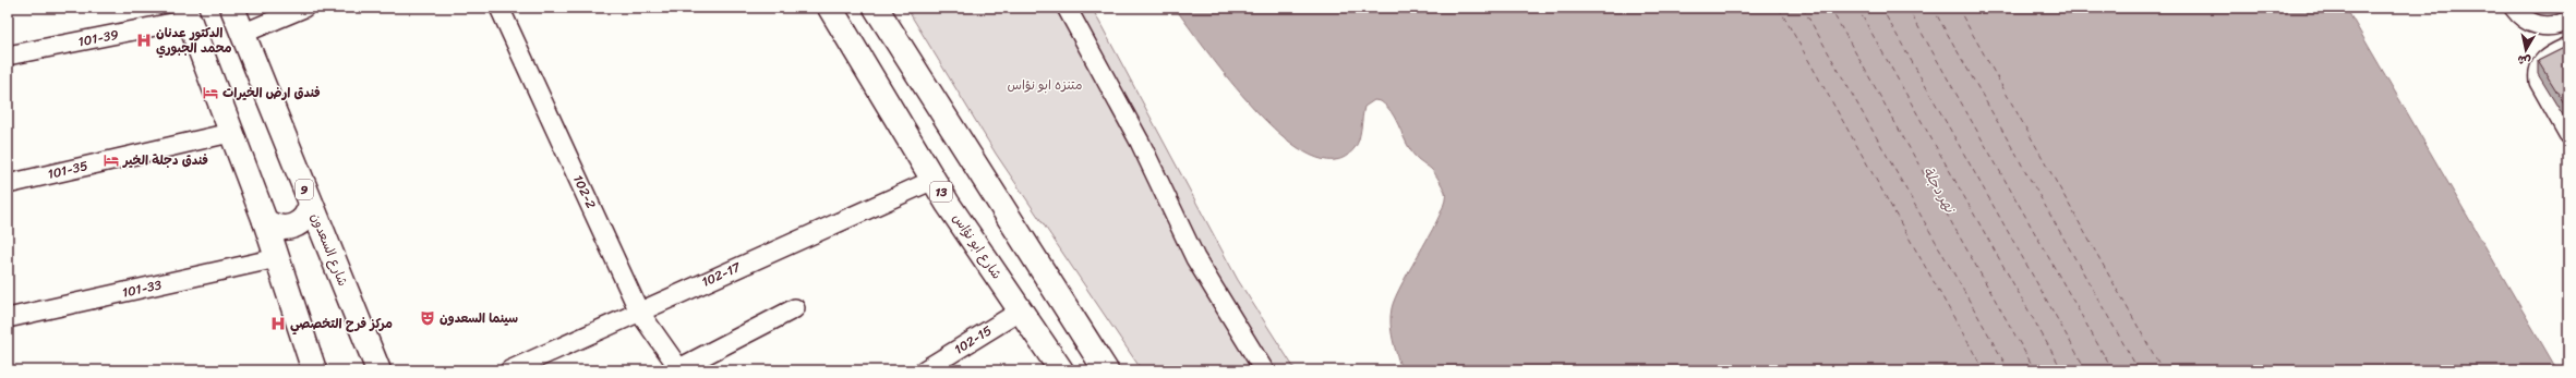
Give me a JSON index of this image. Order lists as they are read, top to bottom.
{
  "streets": {
    "main road": [
      "9",
      "13",
      "شارع ابو نؤاس",
      "شارع السعدون"
    ],
    "street": [
      "101-39",
      "101-35",
      "102-2",
      "102-17",
      "101-33",
      "102-15"
    ]
  },
  "crossings": [
    ["102-2", "102-17"],
    ["شارع ابو نؤاس", "102-17"],
    ["شارع ابو نؤاس", "102-15"]
  ],
  "water": ["نهر دجلة"],
  "parks": ["متنزه ابو نؤاس"],
  "places": {
    "hospital": ["الدكتور عدنان محمد الجبوري", "مركز فرح التخصصي"],
    "hotel": ["فندق ارض الخيرات", "فندق دجلة الخير"],
    "theatre": ["سينما السعدون"]
  },
  "north": "bottom"
}
